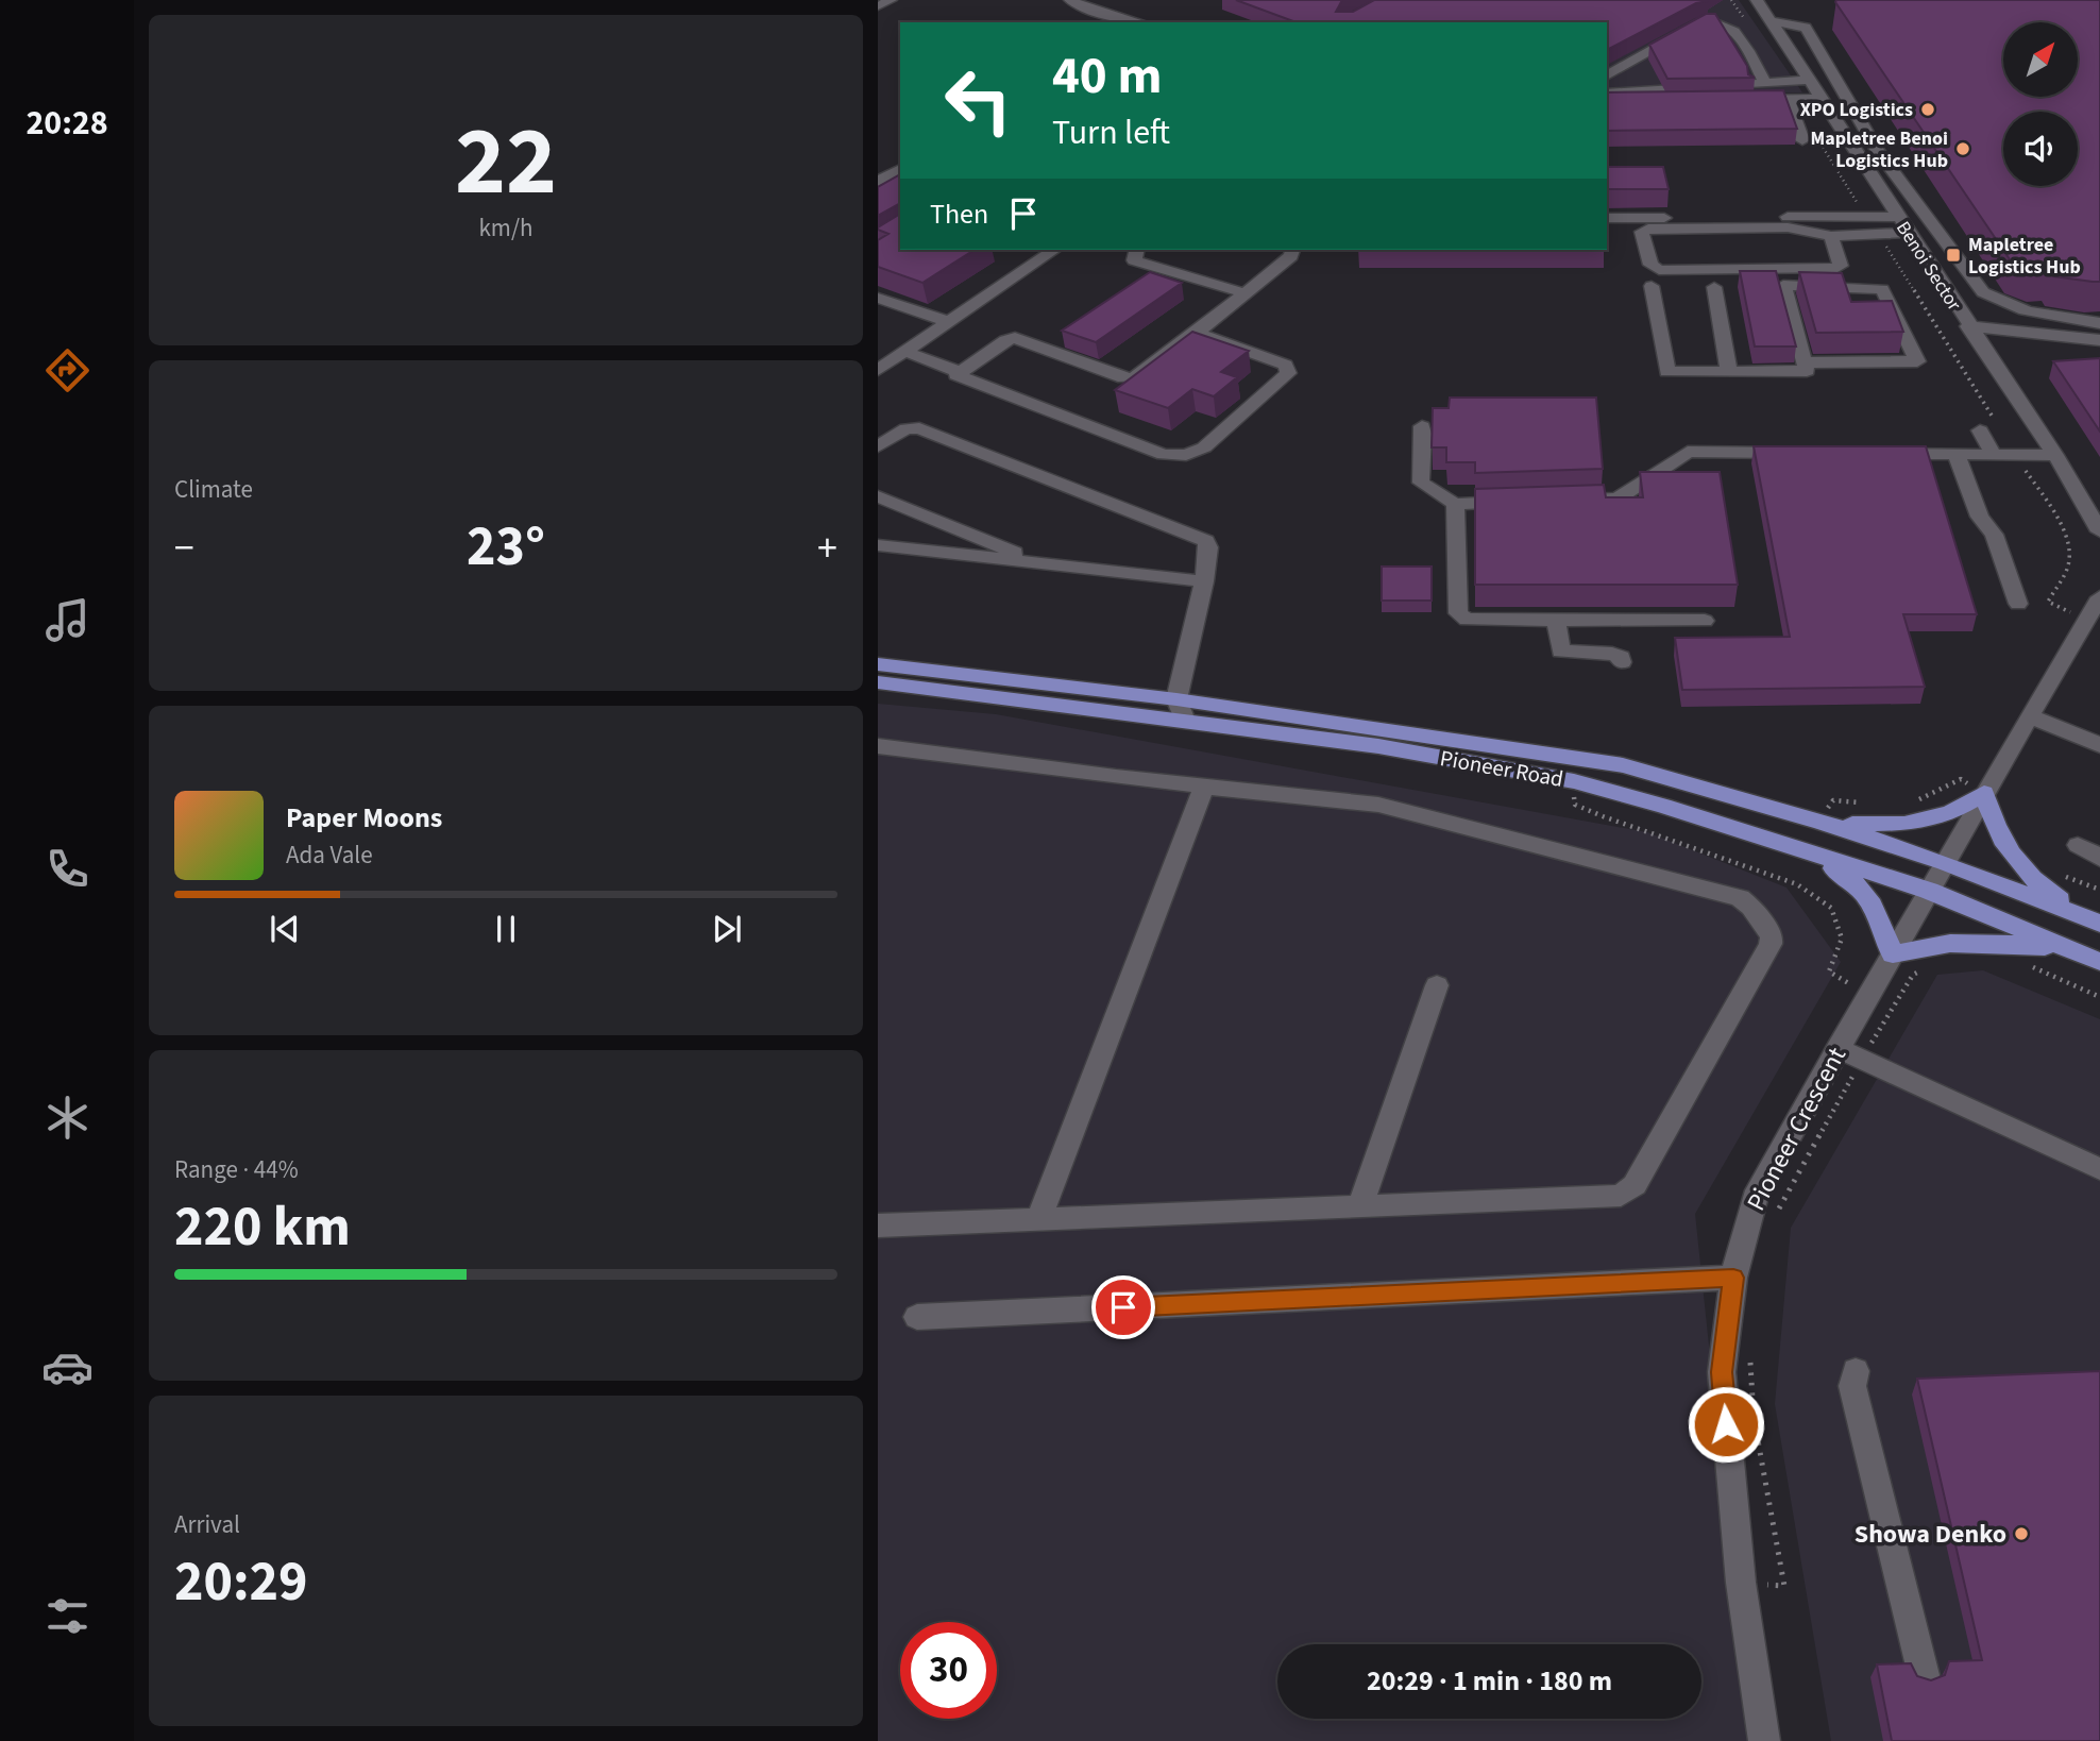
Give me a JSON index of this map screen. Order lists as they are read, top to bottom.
{
  "streets": {
    "main road": ["Pioneer Road"],
    "street": ["Benoi Sector", "Pioneer Crescent"]
  },
  "crossings": [
    ["Pioneer Road", "Pioneer Crescent"]
  ],
  "places": {
    "other": ["XPO Logistics", "Mapletree Benoi Logistics Hub", "Showa Denko"],
    "transit": ["Mapletree Logistics Hub"]
  },
  "north": "top right",
  "page": {
    "tabs": "20:28",
    "tile": [
      ["22", "km/h"],
      "Climate",
      ["Range · 44%", "220 km"],
      ["Arrival", "20:29"]
    ],
    "turn": ["40 m", "Turn left"],
    "then": "Then",
    "heat": ["−", "23°", "+"],
    "song": ["Paper Moons", "Ada Vale"],
    "limit": "30",
    "trip": "20:29 · 1 min · 180 m"
  }
}
